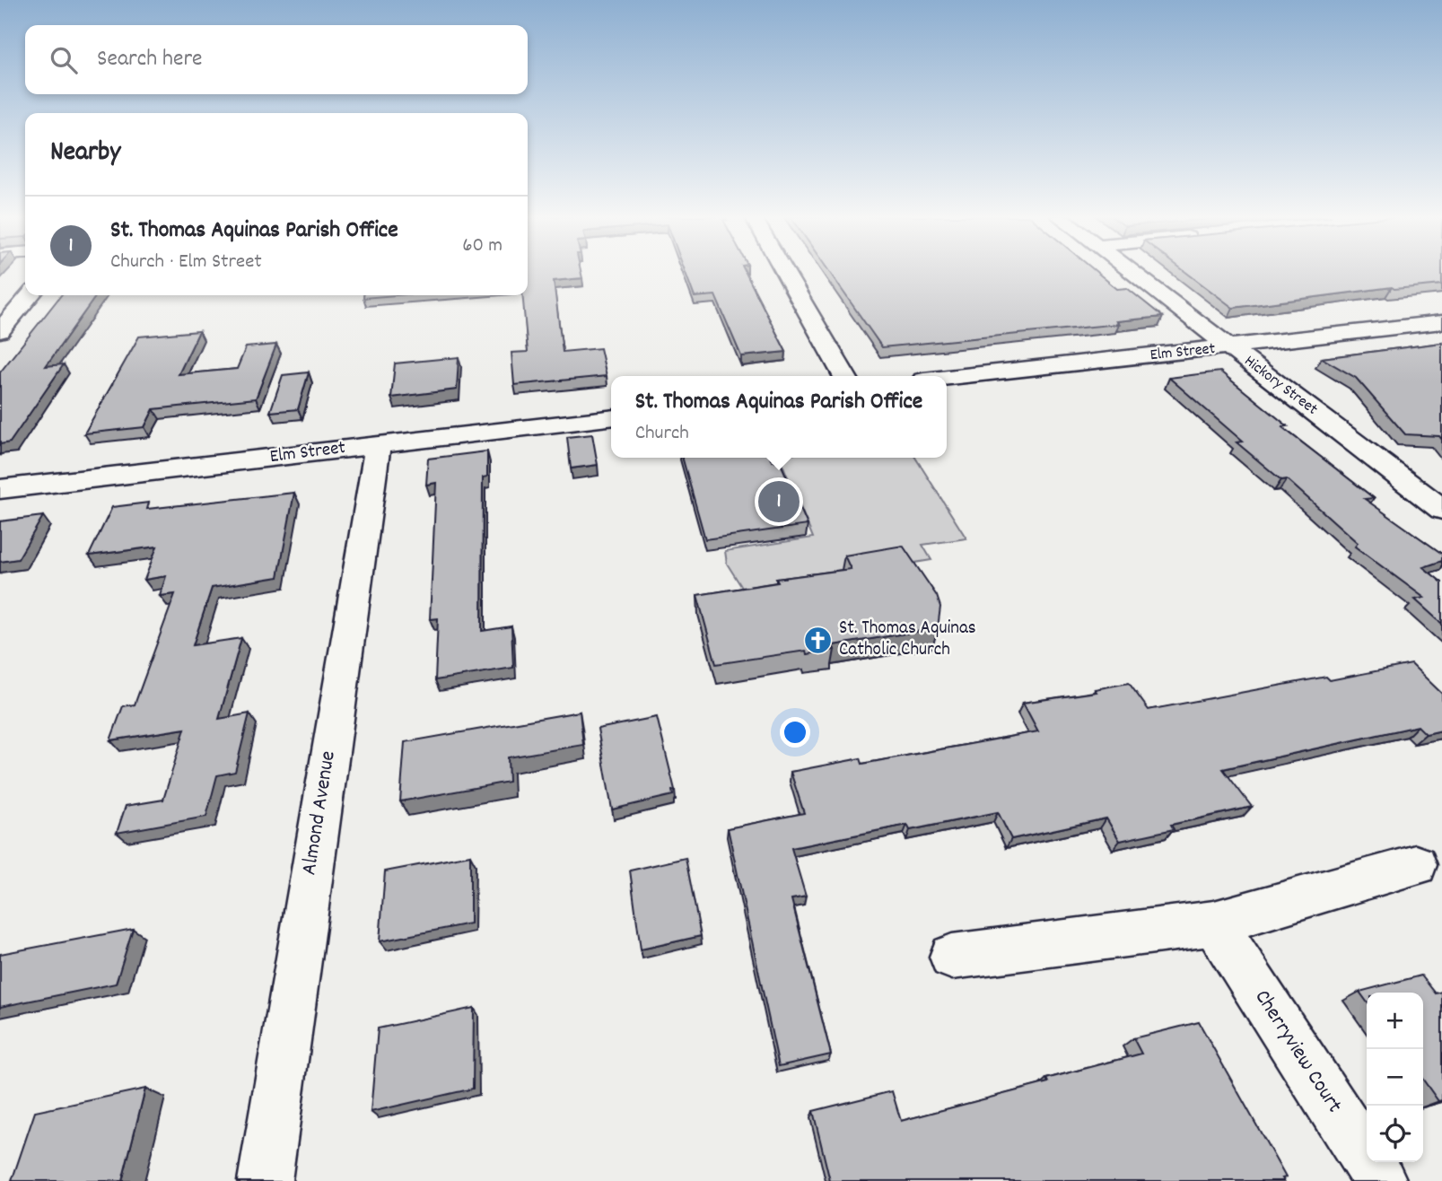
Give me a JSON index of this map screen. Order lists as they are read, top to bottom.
{
  "streets": {
    "street": [
      "Elm Street",
      "Hickory Street",
      "Almond Avenue",
      "Cherryview Court"
    ]
  },
  "crossings": [
    ["Elm Street", "Hickory Street"],
    ["Elm Street", "Almond Avenue"]
  ],
  "places": {
    "church": ["St. Thomas Aquinas Catholic Church"]
  },
  "page": {
    "search": "Search here",
    "heading": "Nearby",
    "list": [
      {
        "mark": "1",
        "name": "St. Thomas Aquinas Parish Office",
        "note": "Church · Elm Street",
        "value": "60 m"
      }
    ],
    "popup": ["St. Thomas Aquinas Parish Office", "Church"],
    "pins": "1",
    "map_buttons": ["+", "−"]
  }
}
